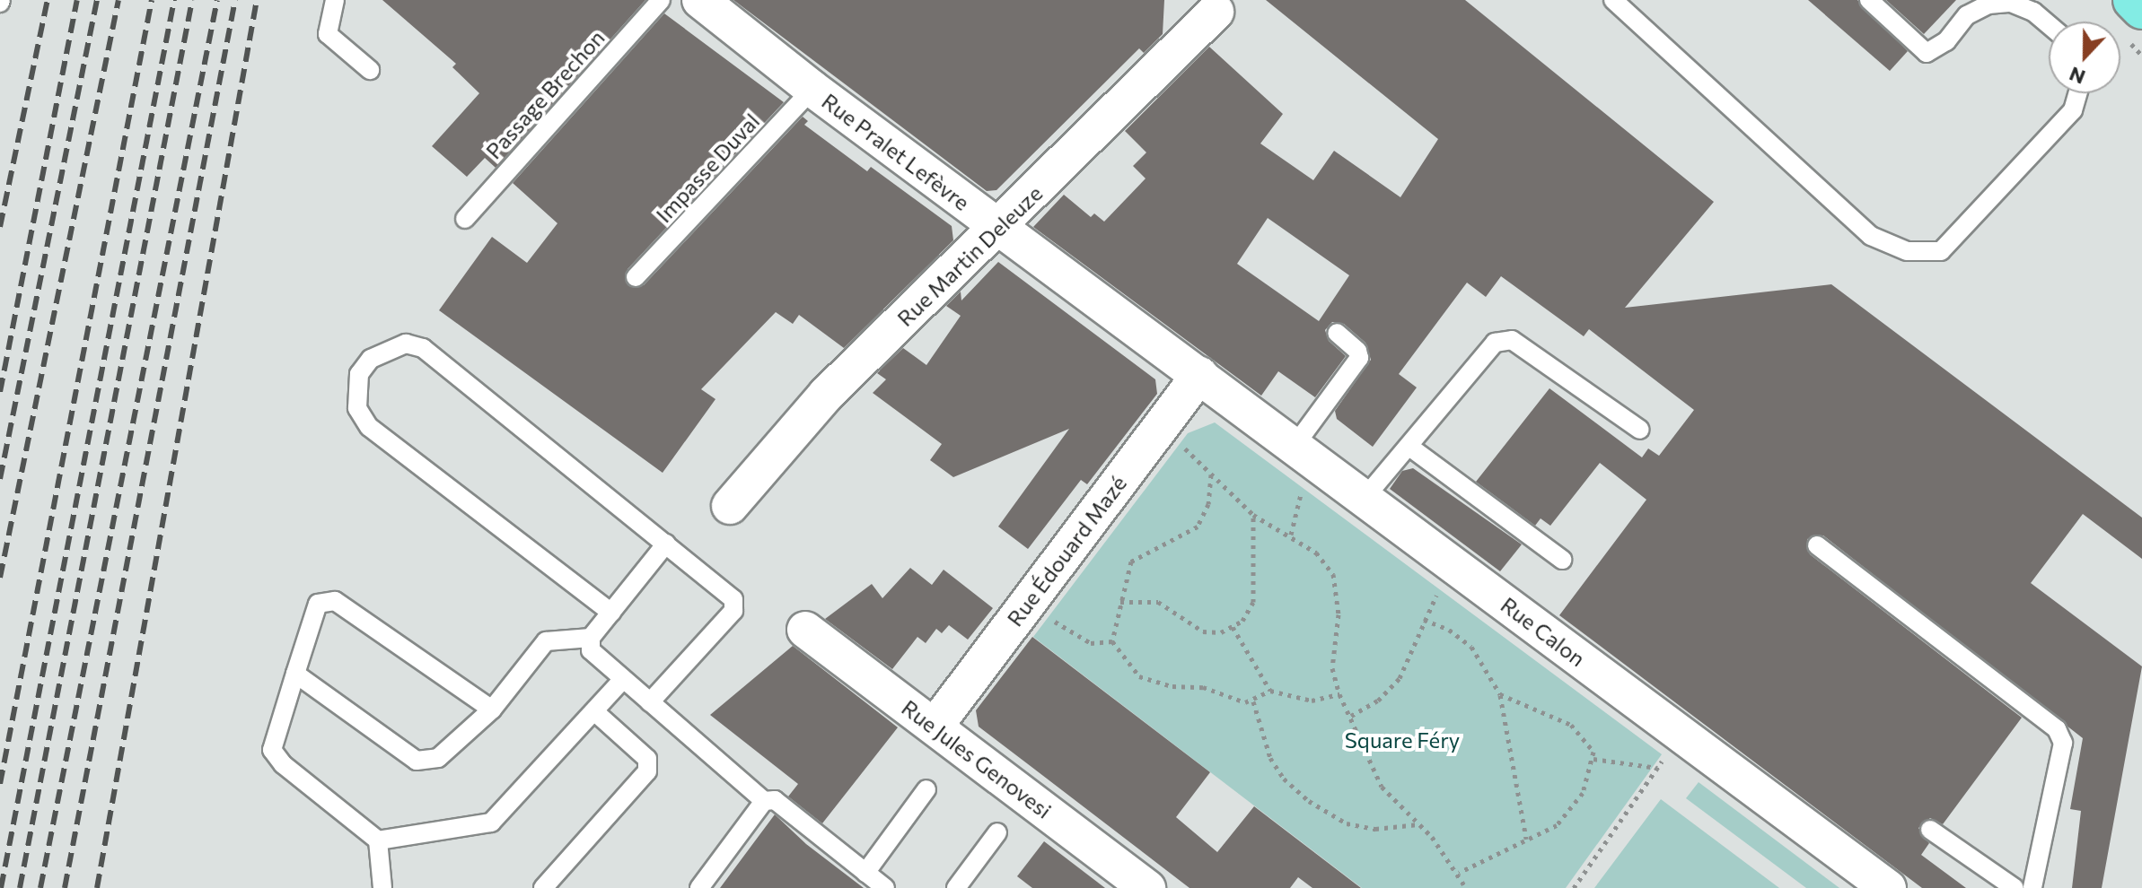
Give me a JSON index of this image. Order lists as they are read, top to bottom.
{
  "streets": {
    "street": [
      "Rue Pralet Lefèvre",
      "Rue Martin Deleuze",
      "Rue Édouard Mazé",
      "Rue Calon",
      "Rue Jules Genovesi"
    ],
    "lane": ["Passage Brechon", "Impasse Duval"]
  },
  "crossings": [
    ["Rue Pralet Lefèvre", "Impasse Duval"],
    ["Rue Pralet Lefèvre", "Rue Martin Deleuze"],
    ["Rue Pralet Lefèvre", "Rue Édouard Mazé"],
    ["Rue Pralet Lefèvre", "Rue Calon"],
    ["Rue Édouard Mazé", "Rue Calon"],
    ["Rue Édouard Mazé", "Rue Jules Genovesi"]
  ],
  "parks": ["Square Féry"],
  "north": "bottom"
}
